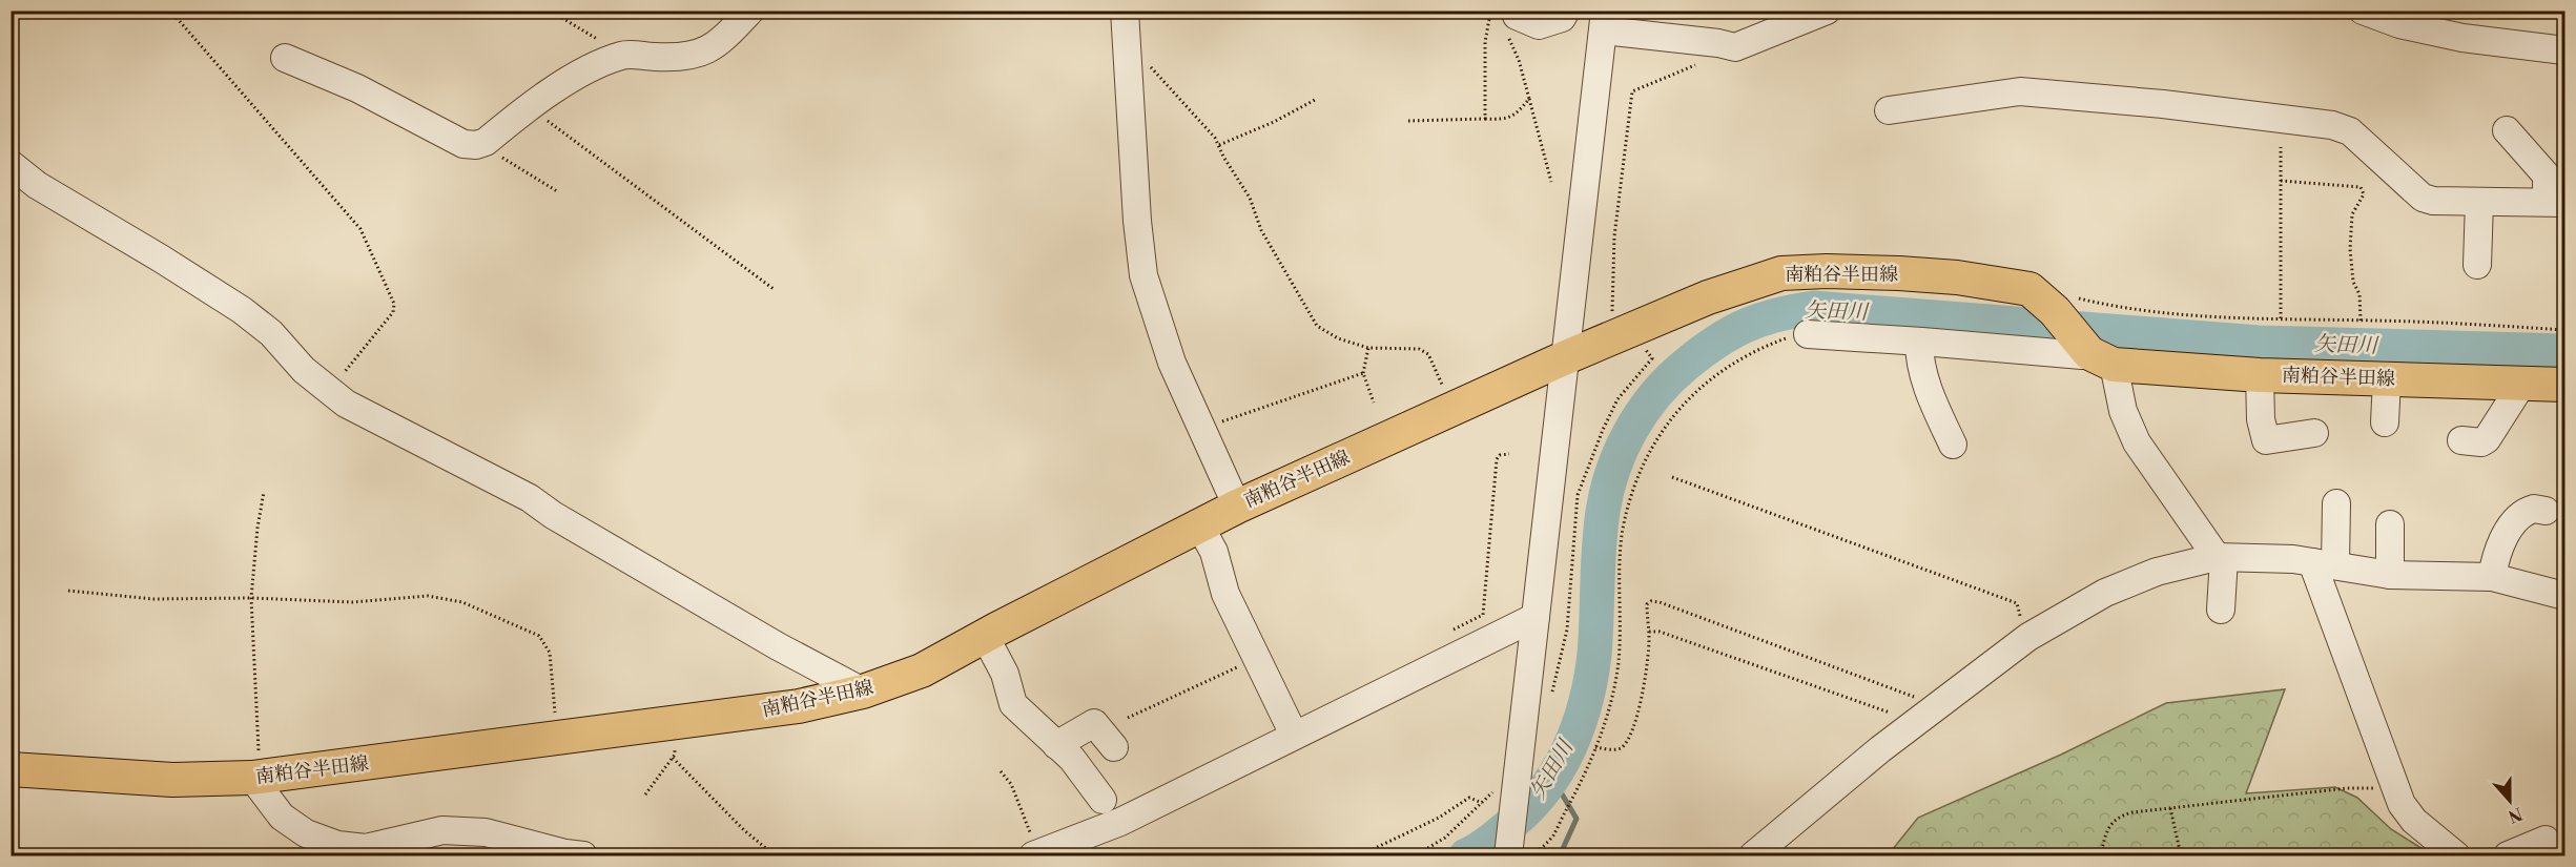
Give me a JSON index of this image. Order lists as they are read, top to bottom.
{
  "streets": {
    "main road": ["南粕谷半田線"]
  },
  "water": ["矢田川"],
  "north": "bottom"
}
